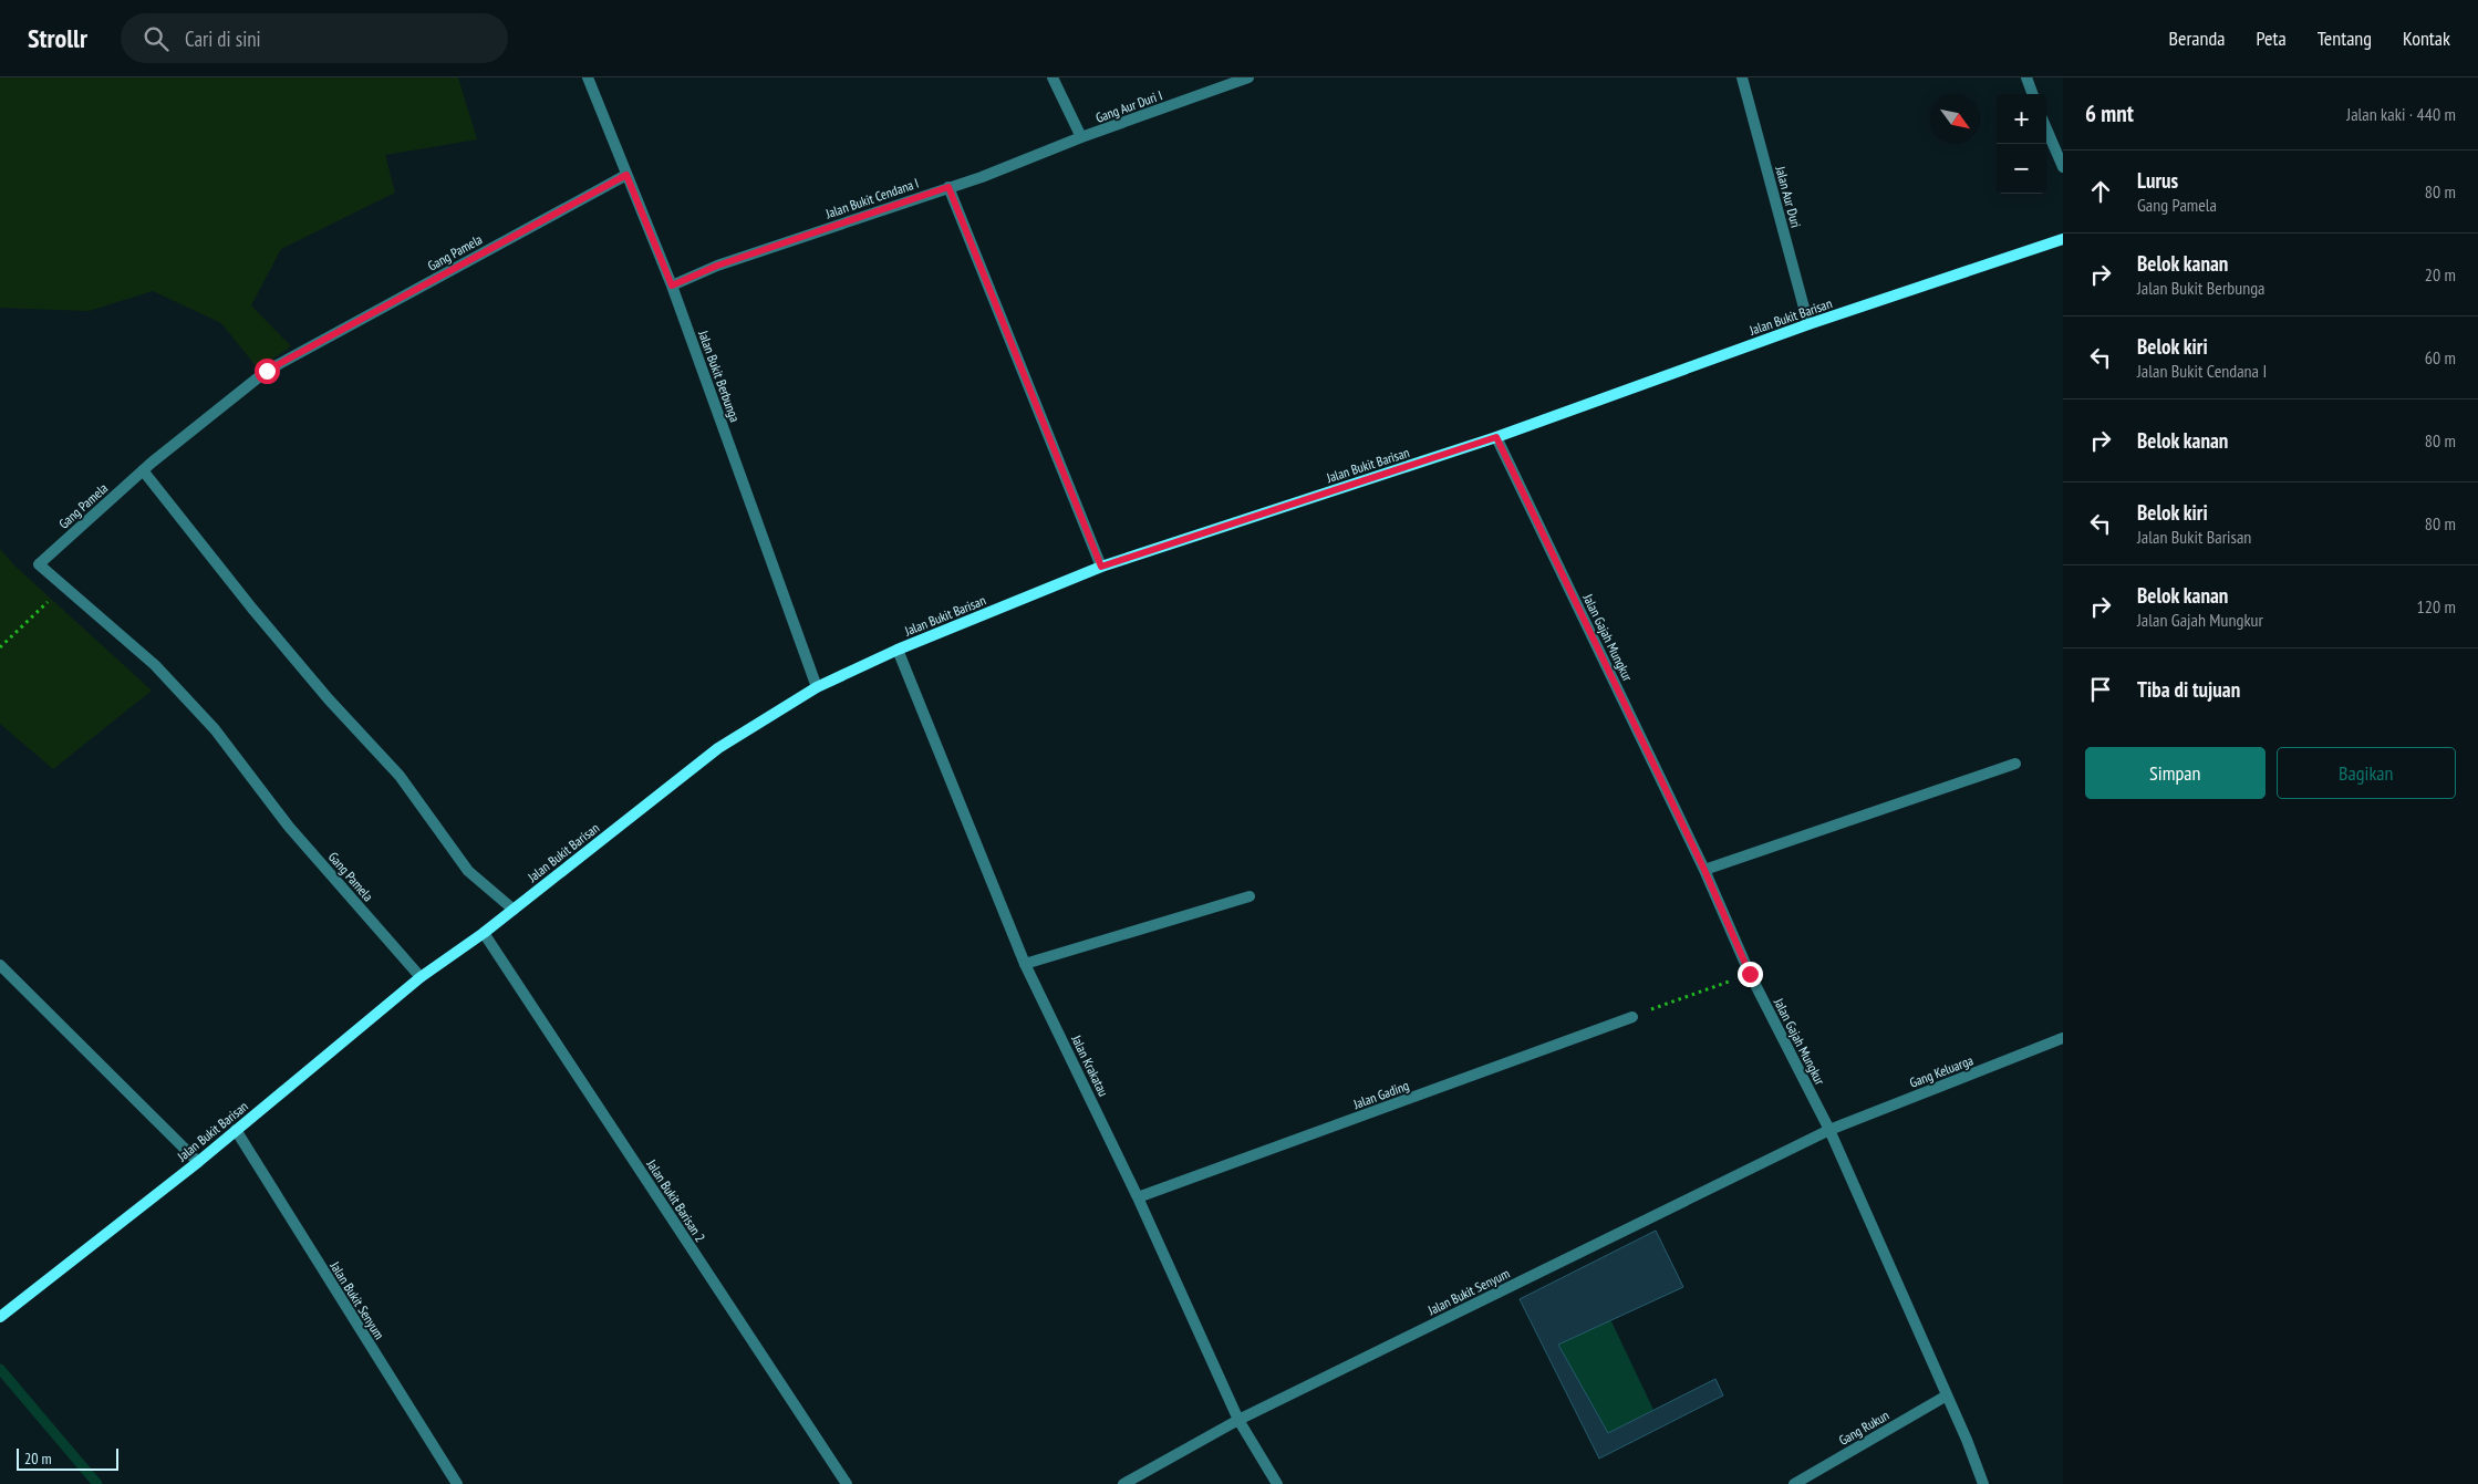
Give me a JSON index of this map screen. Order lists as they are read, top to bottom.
{
  "streets": {
    "main road": ["Jalan Bukit Barisan"],
    "street": [
      "Gang Aur Duri I",
      "Jalan Aur Duri",
      "Jalan Bukit Cendana I",
      "Gang Pamela",
      "Jalan Bukit Berbunga",
      "Jalan Gajah Mungkur",
      "Jalan Krakatau",
      "Gang Keluarga",
      "Jalan Gading",
      "Jalan Bukit Barisan 2",
      "Jalan Bukit Senyum",
      "Gang Rukun"
    ]
  },
  "crossings": [
    ["Gang Aur Duri I", "Jalan Bukit Cendana I"],
    ["Jalan Aur Duri", "Jalan Bukit Barisan"],
    ["Jalan Bukit Cendana I", "Jalan Bukit Berbunga"],
    ["Gang Pamela", "Jalan Bukit Barisan"],
    ["Gang Pamela", "Jalan Bukit Berbunga"],
    ["Jalan Bukit Barisan", "Jalan Bukit Berbunga"],
    ["Jalan Bukit Barisan", "Jalan Gajah Mungkur"],
    ["Jalan Bukit Barisan", "Jalan Krakatau"],
    ["Jalan Bukit Barisan", "Jalan Bukit Barisan 2"],
    ["Jalan Bukit Barisan", "Jalan Bukit Senyum"],
    ["Jalan Gajah Mungkur", "Gang Keluarga"],
    ["Jalan Gajah Mungkur", "Jalan Bukit Senyum"],
    ["Jalan Gajah Mungkur", "Gang Rukun"],
    ["Jalan Krakatau", "Jalan Gading"],
    ["Jalan Krakatau", "Jalan Bukit Senyum"],
    ["Gang Keluarga", "Jalan Bukit Senyum"]
  ],
  "scale_bar": "20 m",
  "north": "bottom right",
  "page": {
    "header": "Strollr",
    "search": "Cari di sini",
    "nav": [
      "Beranda",
      "Peta",
      "Tentang",
      "Kontak"
    ],
    "heading": ["6 mnt", "Jalan kaki · 440 m"],
    "map_buttons": ["+", "−"],
    "list": [
      ["Lurus", "Gang Pamela", "80 m"],
      ["Belok kanan", "Jalan Bukit Berbunga", "20 m"],
      ["Belok kiri", "Jalan Bukit Cendana I", "60 m"],
      ["Belok kanan", "80 m"],
      ["Belok kiri", "Jalan Bukit Barisan", "80 m"],
      ["Belok kanan", "Jalan Gajah Mungkur", "120 m"],
      "Tiba di tujuan"
    ],
    "buttons": ["Simpan", "Bagikan"],
    "scale": "20 m"
  }
}
